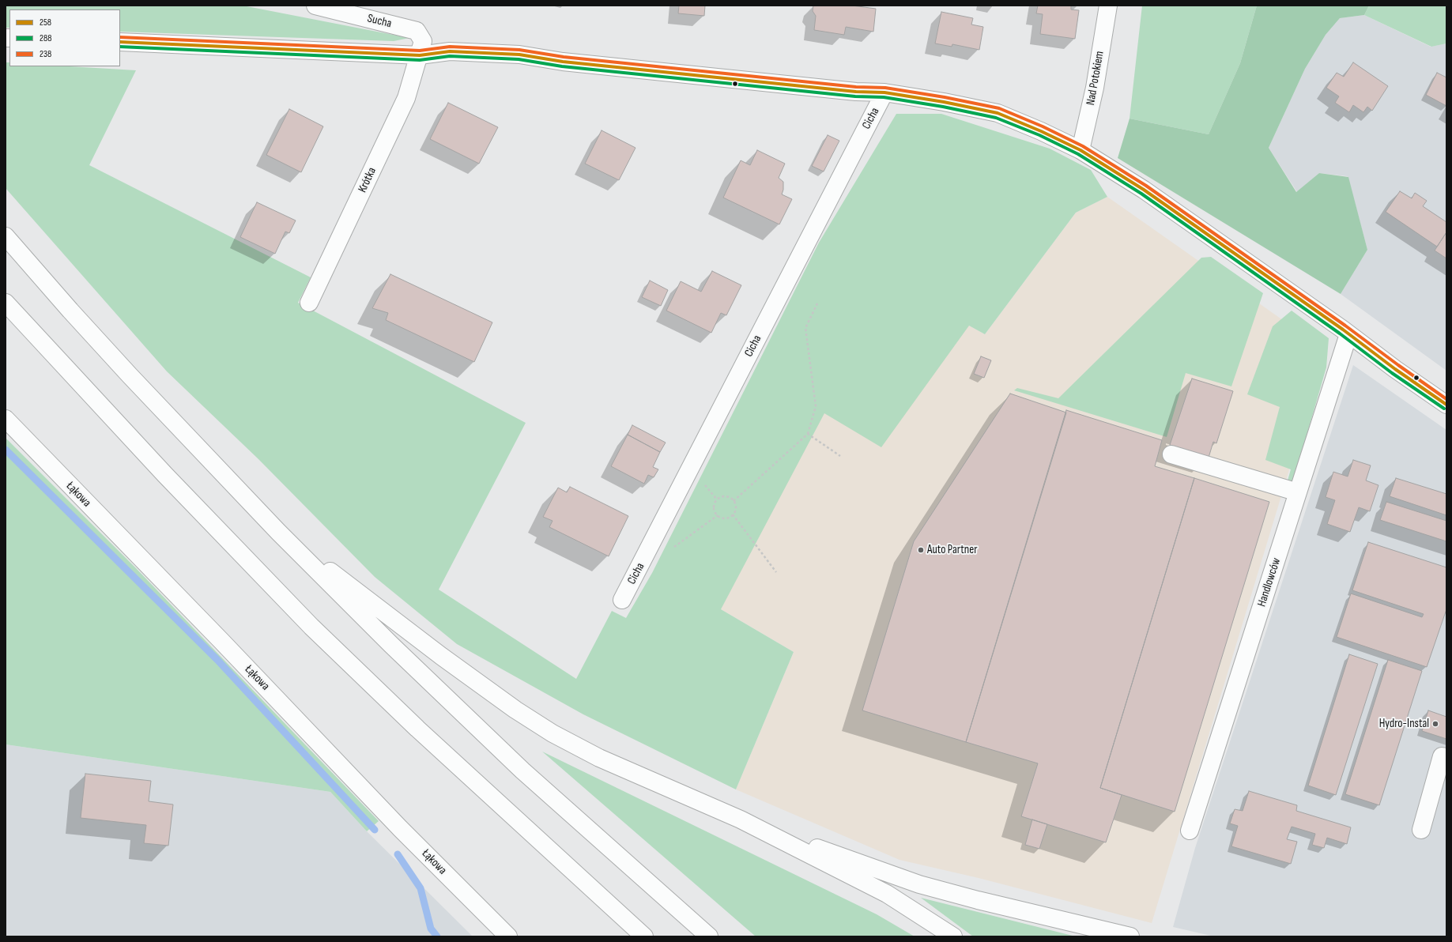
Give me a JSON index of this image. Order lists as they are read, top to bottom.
{
  "streets": {
    "main road": [
      "Sucha",
      "Nad Potokiem",
      "Cicha",
      "Krótka",
      "Łąkowa",
      "Handlowców"
    ]
  },
  "crossings": [
    ["Sucha", "Krótka"]
  ],
  "places": ["Auto Partner", "Hydro-Instal"],
  "lines": ["transit line 238", "transit line 258", "transit line 288"],
  "legend": ["258", "288", "238"]
}
